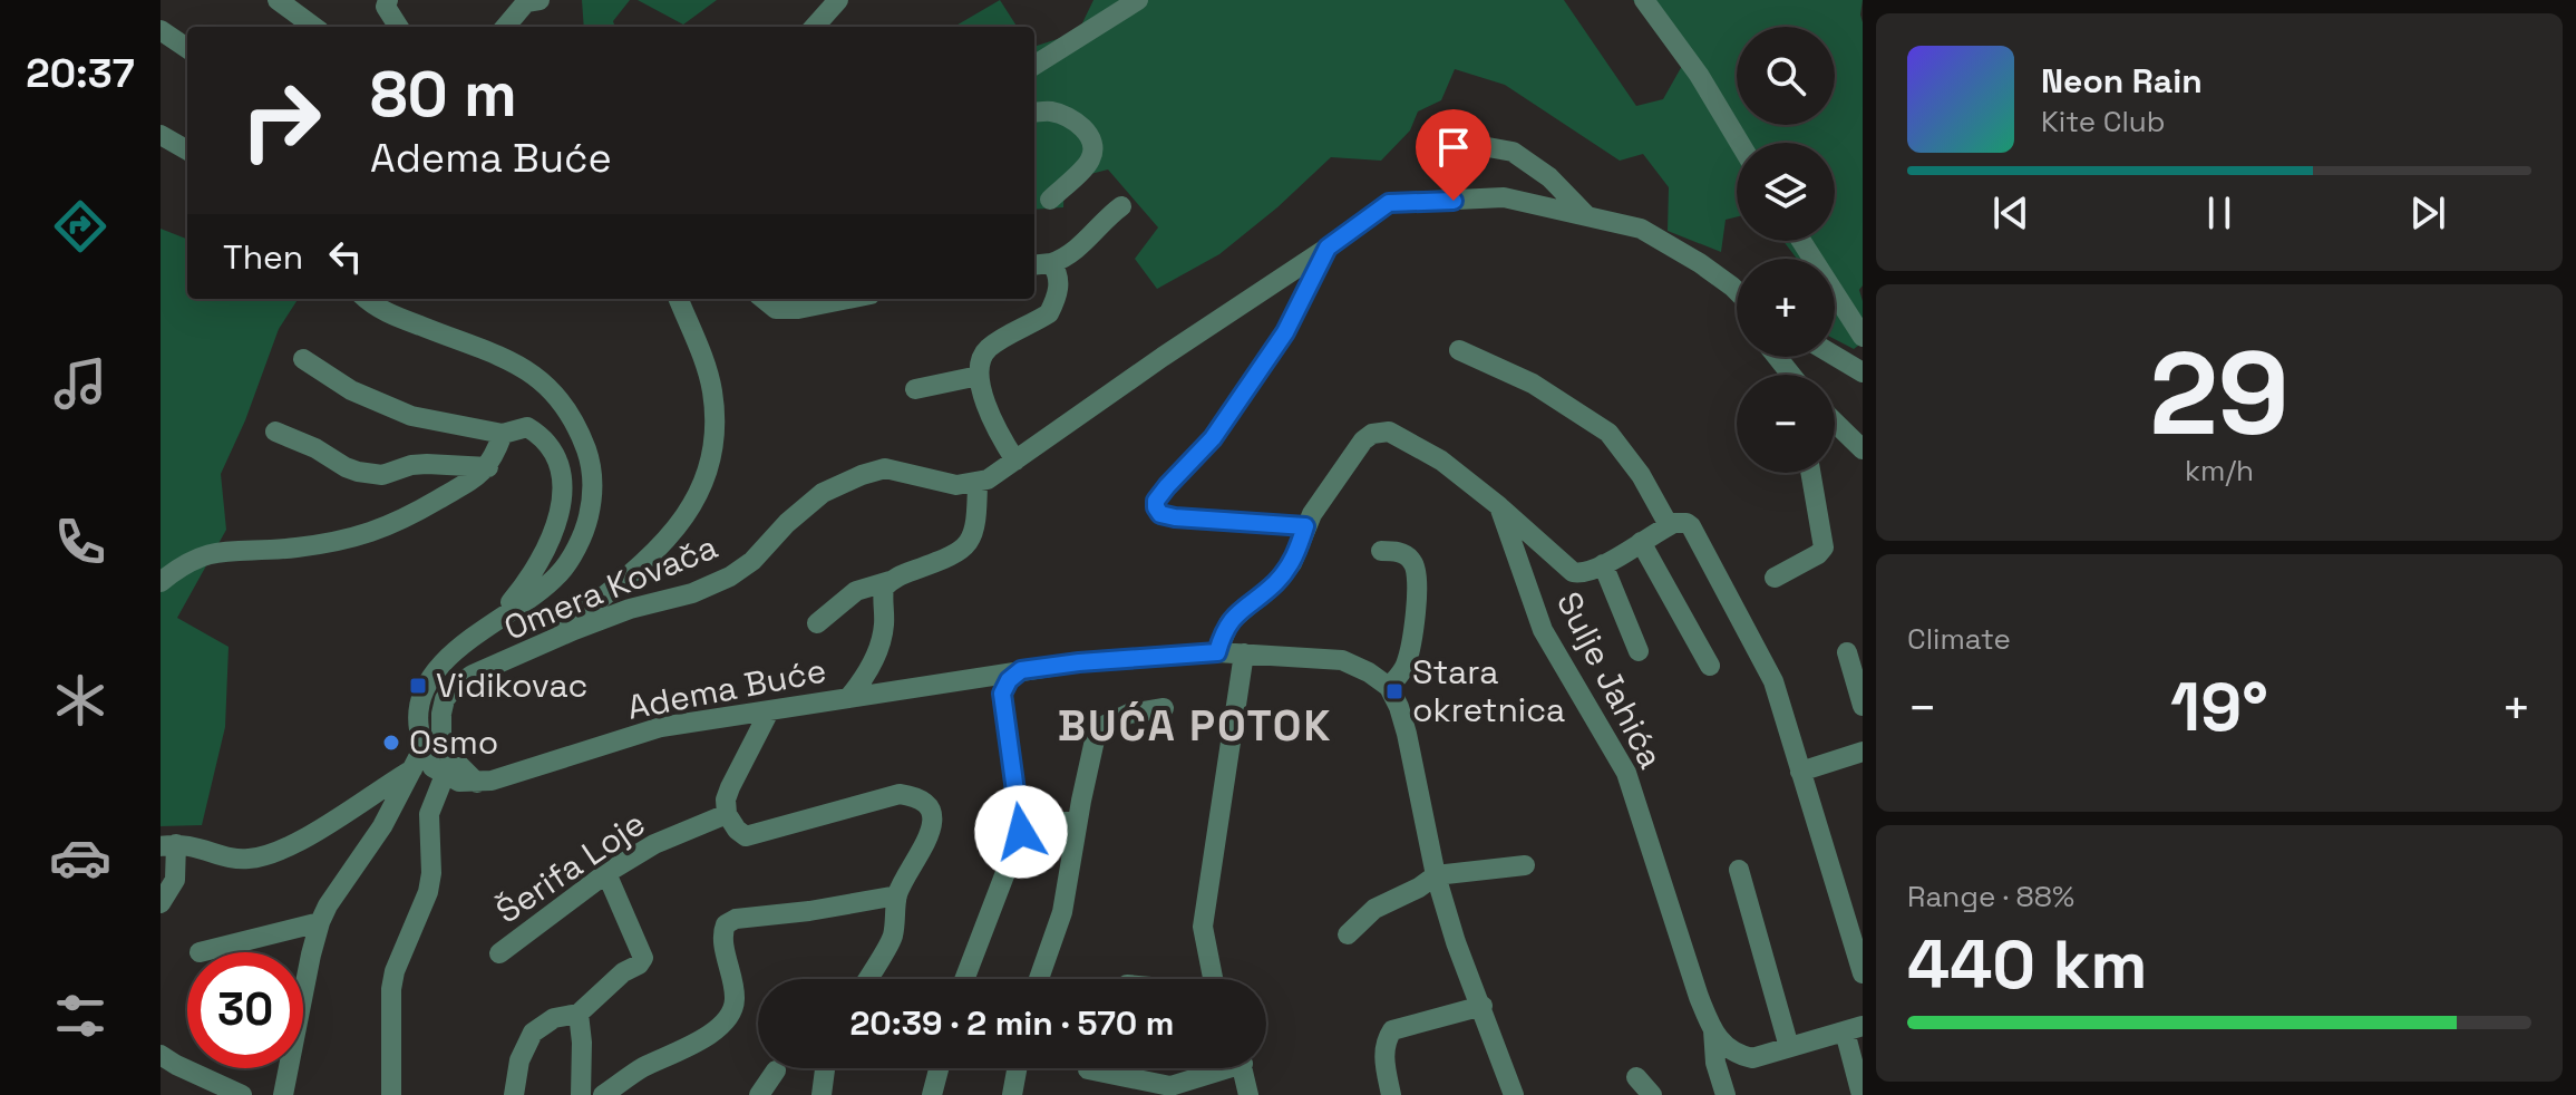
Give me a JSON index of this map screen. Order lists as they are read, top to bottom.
{
  "streets": {
    "street": [
      "Omera Kovača",
      "Sulje Jahića",
      "Adema Buće",
      "Šerifa Loje"
    ]
  },
  "crossings": [
    ["Omera Kovača", "Adema Buće"]
  ],
  "districts": ["BUĆA POTOK"],
  "places": {
    "transit": ["Vidikovac", "Stara okretnica"],
    "other": ["Osmo"]
  },
  "page": {
    "tabs": "20:37",
    "map_buttons": ["+", "−"],
    "turn": ["80 m", "Adema Buće"],
    "song": ["Neon Rain", "Kite Club"],
    "then": "Then",
    "tile": [
      ["29", "km/h"],
      "Climate",
      ["Range · 88%", "440 km"]
    ],
    "heat": ["−", "19°", "+"],
    "limit": "30",
    "trip": "20:39 · 2 min · 570 m"
  }
}
